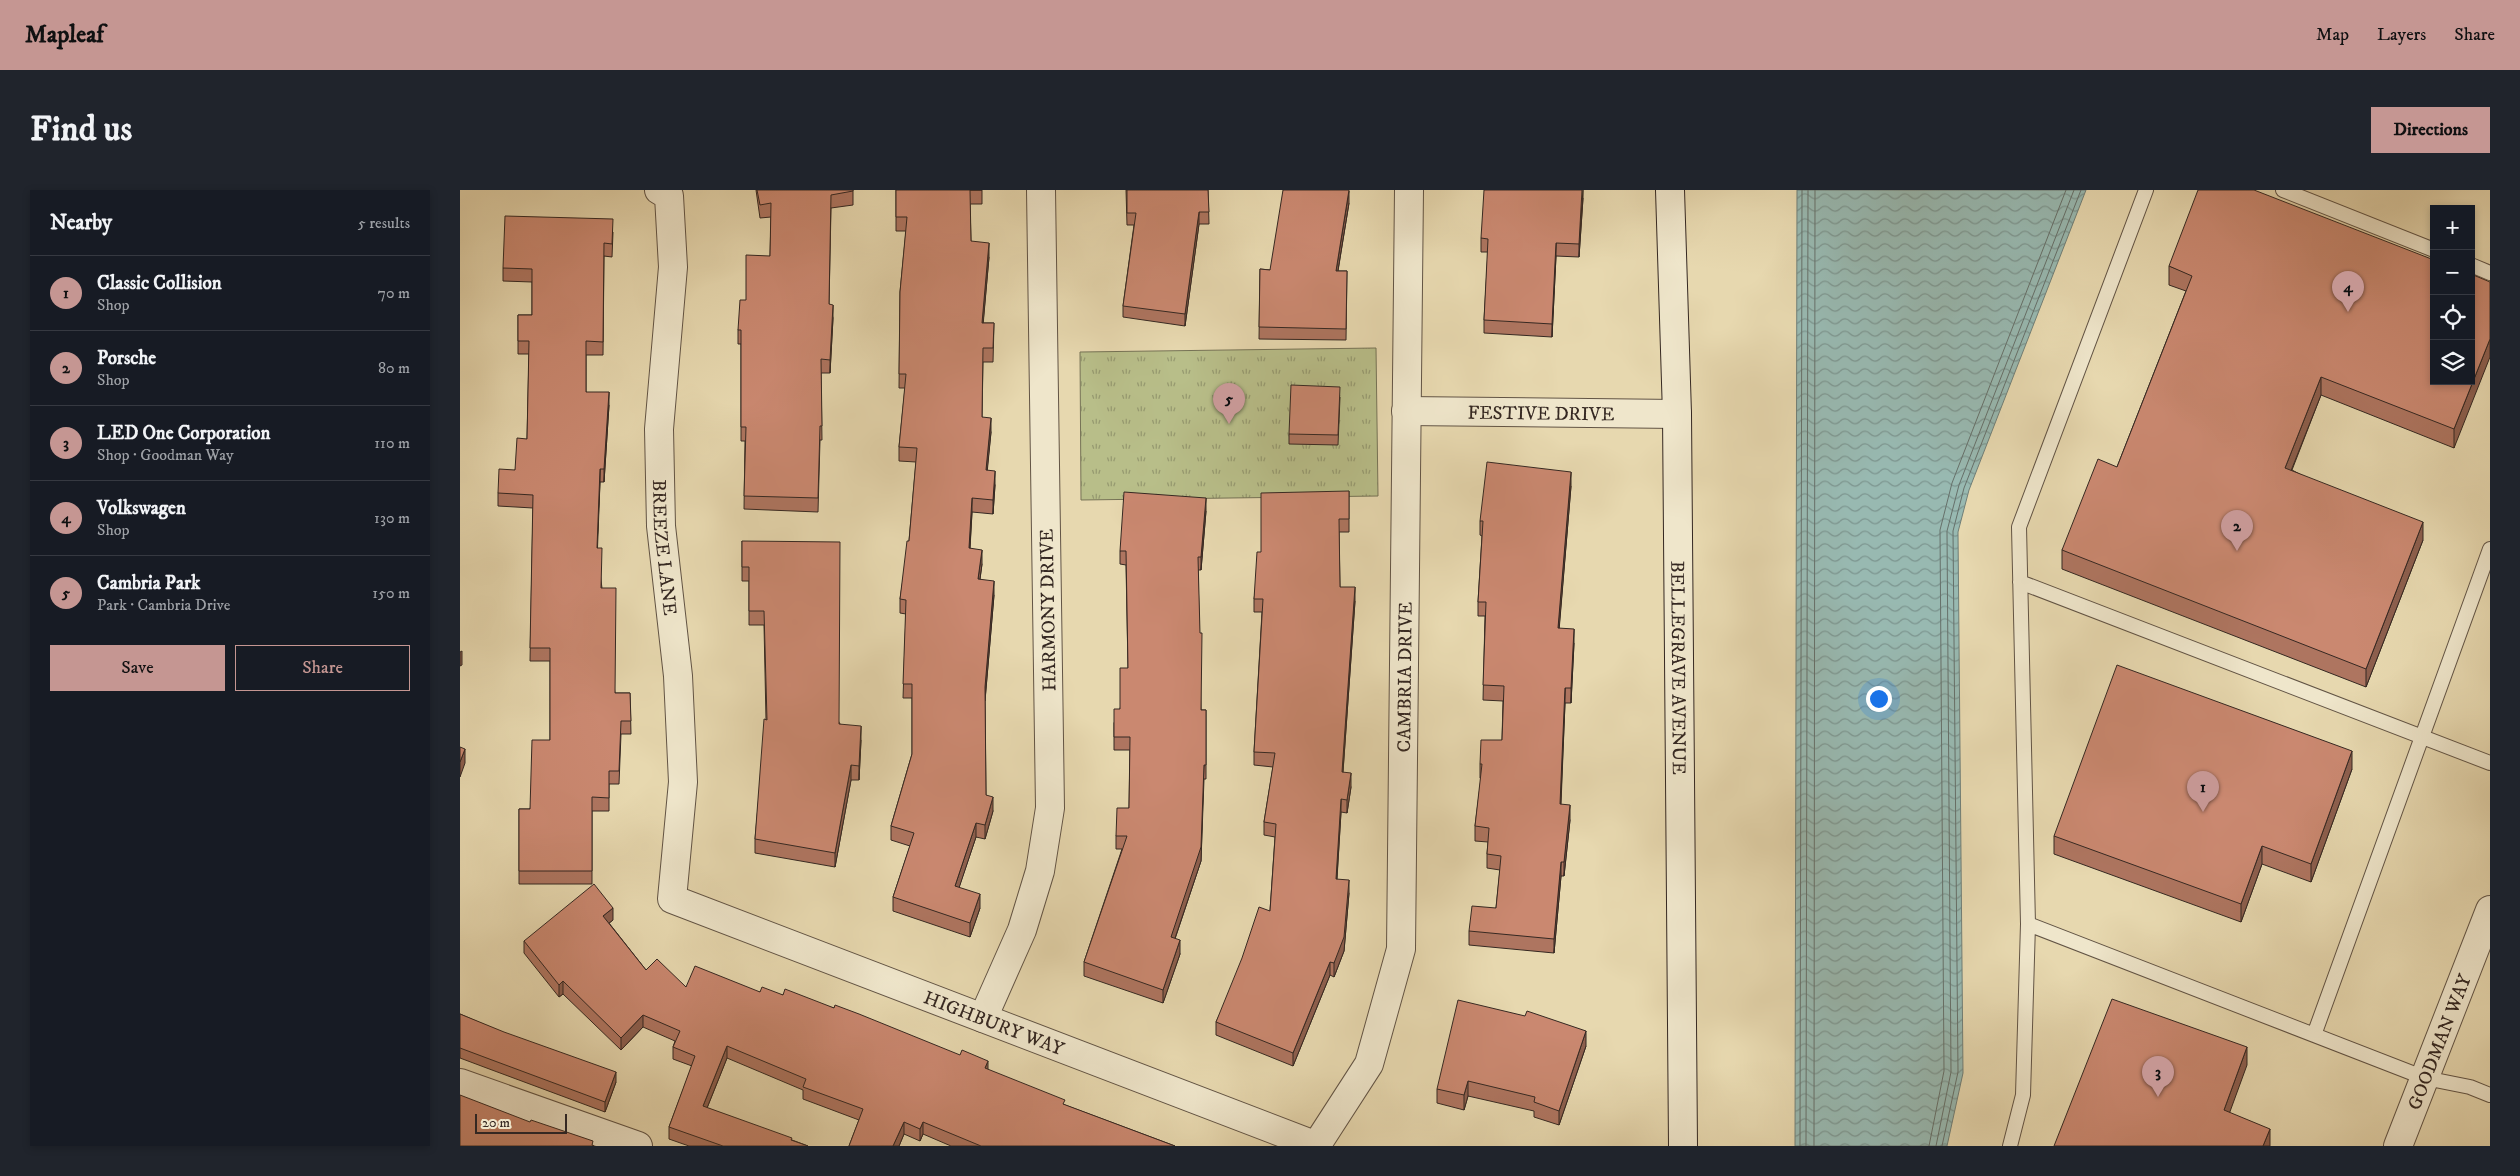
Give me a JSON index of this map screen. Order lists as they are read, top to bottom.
{
  "streets": {
    "street": [
      "FESTIVE DRIVE",
      "BREEZE LANE",
      "HARMONY DRIVE",
      "BELLEGRAVE AVENUE",
      "CAMBRIA DRIVE",
      "HIGHBURY WAY",
      "GOODMAN WAY"
    ]
  },
  "crossings": [
    ["FESTIVE DRIVE", "BELLEGRAVE AVENUE"],
    ["FESTIVE DRIVE", "CAMBRIA DRIVE"],
    ["BREEZE LANE", "HIGHBURY WAY"],
    ["HARMONY DRIVE", "HIGHBURY WAY"],
    ["CAMBRIA DRIVE", "HIGHBURY WAY"]
  ],
  "scale_bar": "20 m",
  "page": {
    "header": "Mapleaf",
    "nav": ["Map", "Layers", "Share"],
    "buttons": [
      "Directions",
      ["Save", "Share"]
    ],
    "title": "Find us",
    "heading": ["Nearby", "5 results"],
    "map_buttons": ["+", "−"],
    "list": [
      {
        "mark": "1",
        "name": "Classic Collision",
        "note": "Shop",
        "value": "70 m"
      },
      {
        "mark": "2",
        "name": "Porsche",
        "note": "Shop",
        "value": "80 m"
      },
      {
        "mark": "3",
        "name": "LED One Corporation",
        "note": "Shop · Goodman Way",
        "value": "110 m"
      },
      {
        "mark": "4",
        "name": "Volkswagen",
        "note": "Shop",
        "value": "130 m"
      },
      {
        "mark": "5",
        "name": "Cambria Park",
        "note": "Park · Cambria Drive",
        "value": "150 m"
      }
    ],
    "pins": [
      "4",
      "5",
      "2",
      "1",
      "3"
    ],
    "scale": "20 m"
  }
}
